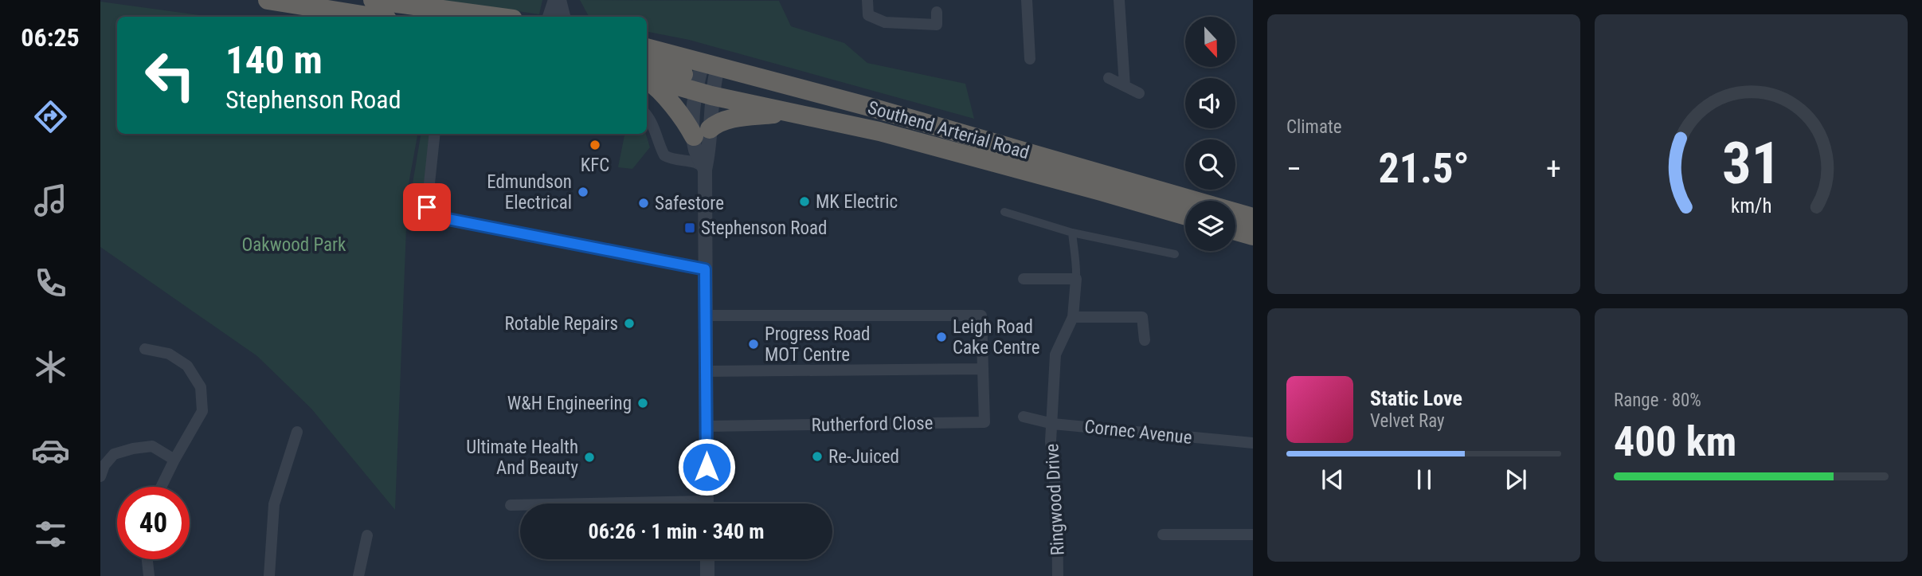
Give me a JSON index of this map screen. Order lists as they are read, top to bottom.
{
  "streets": {
    "highway": ["Southend Arterial Road"],
    "street": ["Rutherford Close", "Cornec Avenue", "Ringwood Drive"]
  },
  "crossings": [
    ["Cornec Avenue", "Ringwood Drive"]
  ],
  "parks": ["Oakwood Park"],
  "places": {
    "other": [
      "KFC",
      "Edmundson Electrical",
      "MK Electric",
      "Safestore",
      "Rotable Repairs",
      "Leigh Road Cake Centre",
      "Progress Road MOT Centre",
      "W&H Engineering",
      "Re-Juiced",
      "Ultimate Health And Beauty"
    ],
    "transit": ["Stephenson Road"]
  },
  "north": "bottom",
  "page": {
    "tabs": "06:25",
    "tile": [
      "Climate",
      ["Range · 80%", "400 km"]
    ],
    "turn": ["140 m", "Stephenson Road"],
    "heat": ["−", "21.5°", "+"],
    "song": ["Static Love", "Velvet Ray"],
    "limit": "40",
    "trip": "06:26 · 1 min · 340 m",
    "gauge": ["31", "km/h"]
  }
}
